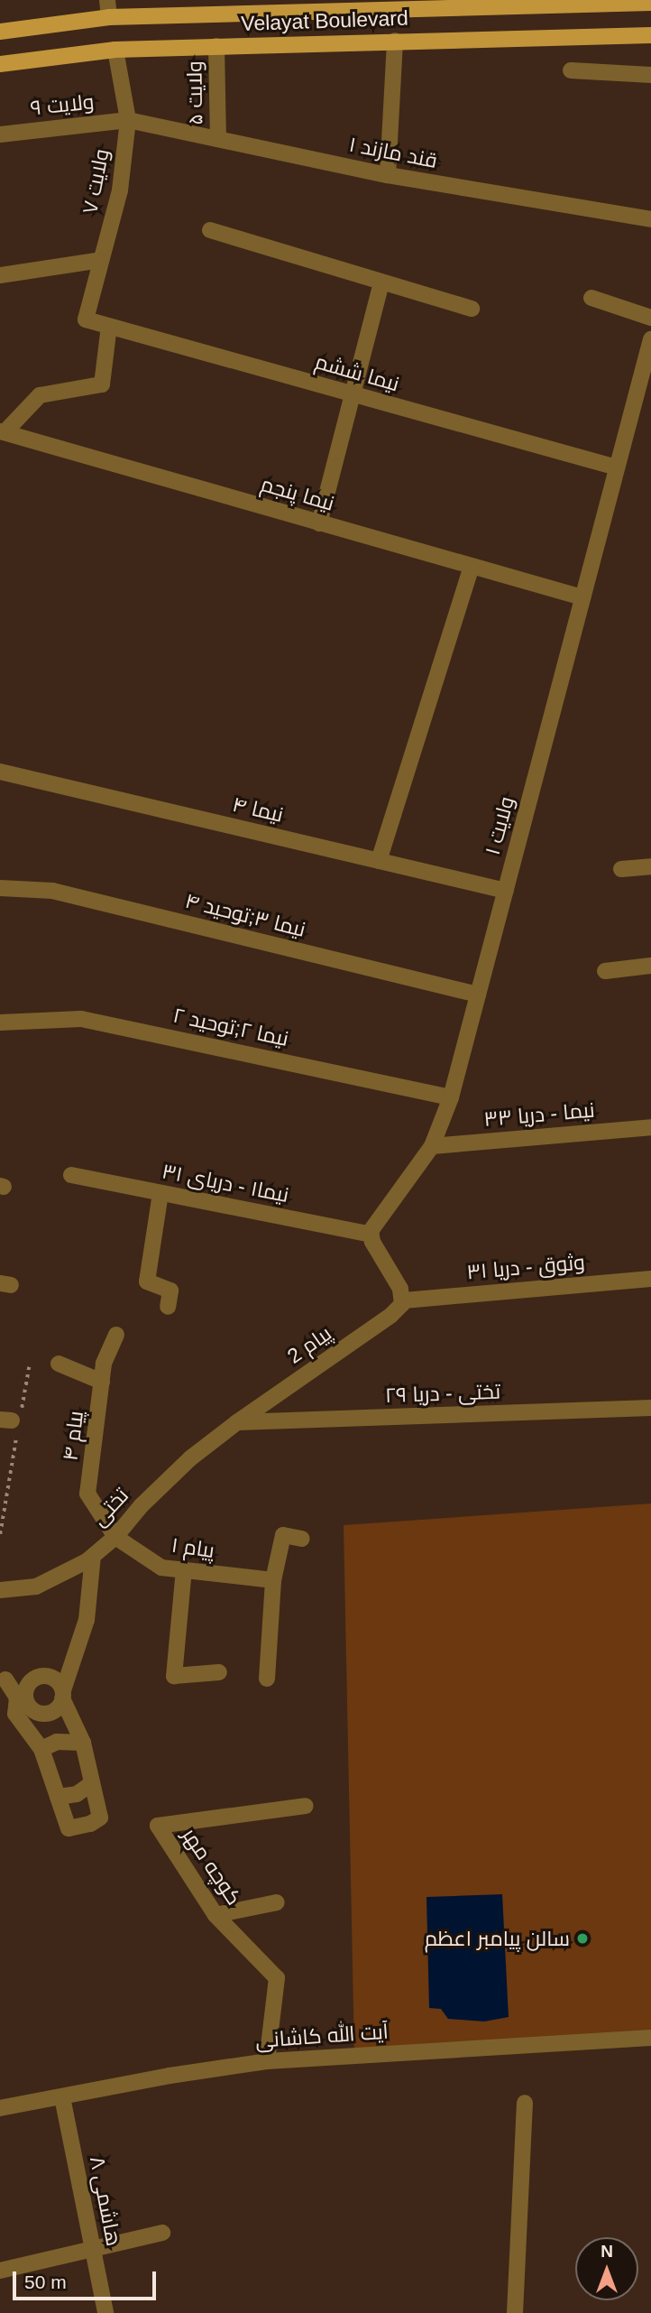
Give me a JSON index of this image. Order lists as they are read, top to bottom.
{
  "streets": {
    "main road": ["Velayat Boulevard"],
    "street": [
      "ولایت ۵",
      "ولایت ۹",
      "قند مازند ۱",
      "ولایت ۷",
      "نیما ششم",
      "نیما پنجم",
      "نیما ۴",
      "ولایت ۱",
      "نیما ۳;توحید ۴",
      "نیما ۲;توحید ۲",
      "نیما - دریا ۳۳",
      "نیما۱ - دریای ۳۱",
      "وثوق - دریا ۳۱",
      "پیام 2",
      "تختی - دریا ۲۹",
      "پیام ۴",
      "تختی",
      "پیام ۱",
      "کوچه مهر",
      "آیت الله کاشانی",
      "هاشمی ۸"
    ]
  },
  "crossings": [
    ["Velayat Boulevard", "ولایت ۵"],
    ["Velayat Boulevard", "ولایت ۷"],
    ["ولایت ۵", "قند مازند ۱"],
    ["ولایت ۹", "قند مازند ۱"],
    ["ولایت ۹", "ولایت ۷"],
    ["قند مازند ۱", "ولایت ۷"],
    ["ولایت ۷", "نیما ششم"],
    ["نیما ششم", "ولایت ۱"],
    ["نیما پنجم", "ولایت ۱"],
    ["نیما ۴", "ولایت ۱"],
    ["ولایت ۱", "نیما ۳;توحید ۴"],
    ["ولایت ۱", "نیما ۲;توحید ۲"],
    ["ولایت ۱", "نیما - دریا ۳۳"],
    ["ولایت ۱", "نیما۱ - دریای ۳۱"],
    ["وثوق - دریا ۳۱", "پیام 2"],
    ["پیام 2", "تختی - دریا ۲۹"],
    ["پیام 2", "تختی"],
    ["تختی - دریا ۲۹", "تختی"],
    ["پیام ۴", "تختی"],
    ["پیام ۴", "پیام ۱"],
    ["تختی", "پیام ۱"],
    ["کوچه مهر", "آیت الله کاشانی"],
    ["آیت الله کاشانی", "هاشمی ۸"]
  ],
  "places": ["سالن پیامبر اعظم"],
  "scale_bar": "50 m",
  "north": "top"
}
